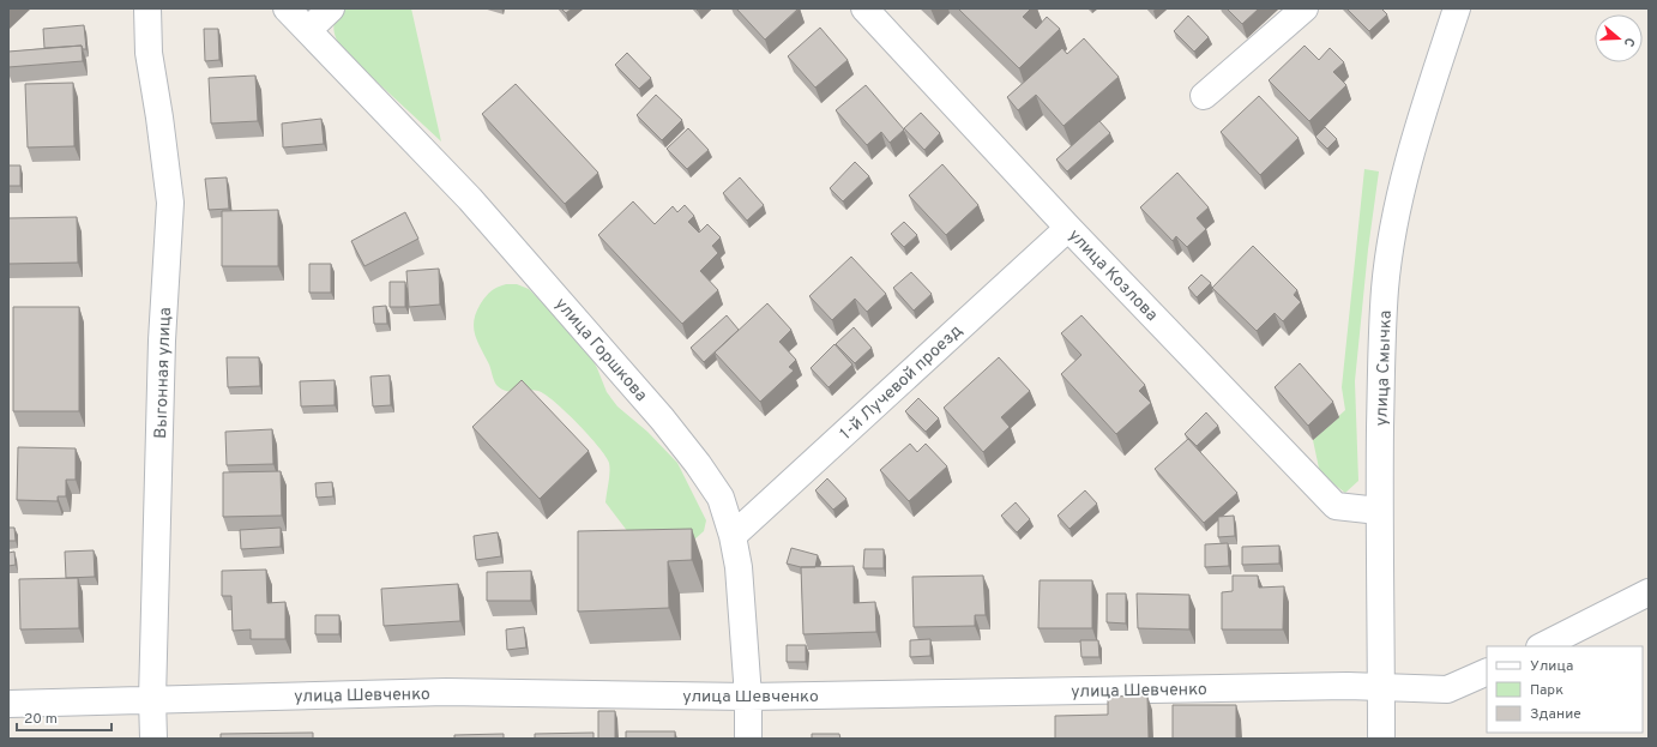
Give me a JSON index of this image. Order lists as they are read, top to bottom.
{
  "streets": {
    "street": [
      "улица Козлова",
      "улица Горшкова",
      "улица Смычка",
      "Выгонная улица",
      "1-й Лучевой проезд",
      "улица Шевченко"
    ]
  },
  "crossings": [
    ["улица Козлова", "улица Смычка"],
    ["улица Козлова", "1-й Лучевой проезд"],
    ["улица Горшкова", "1-й Лучевой проезд"],
    ["улица Горшкова", "улица Шевченко"],
    ["улица Смычка", "улица Шевченко"],
    ["Выгонная улица", "улица Шевченко"]
  ],
  "legend": ["Улица", "Парк", "Здание"],
  "scale_bar": "20 m",
  "north": "right"
}
